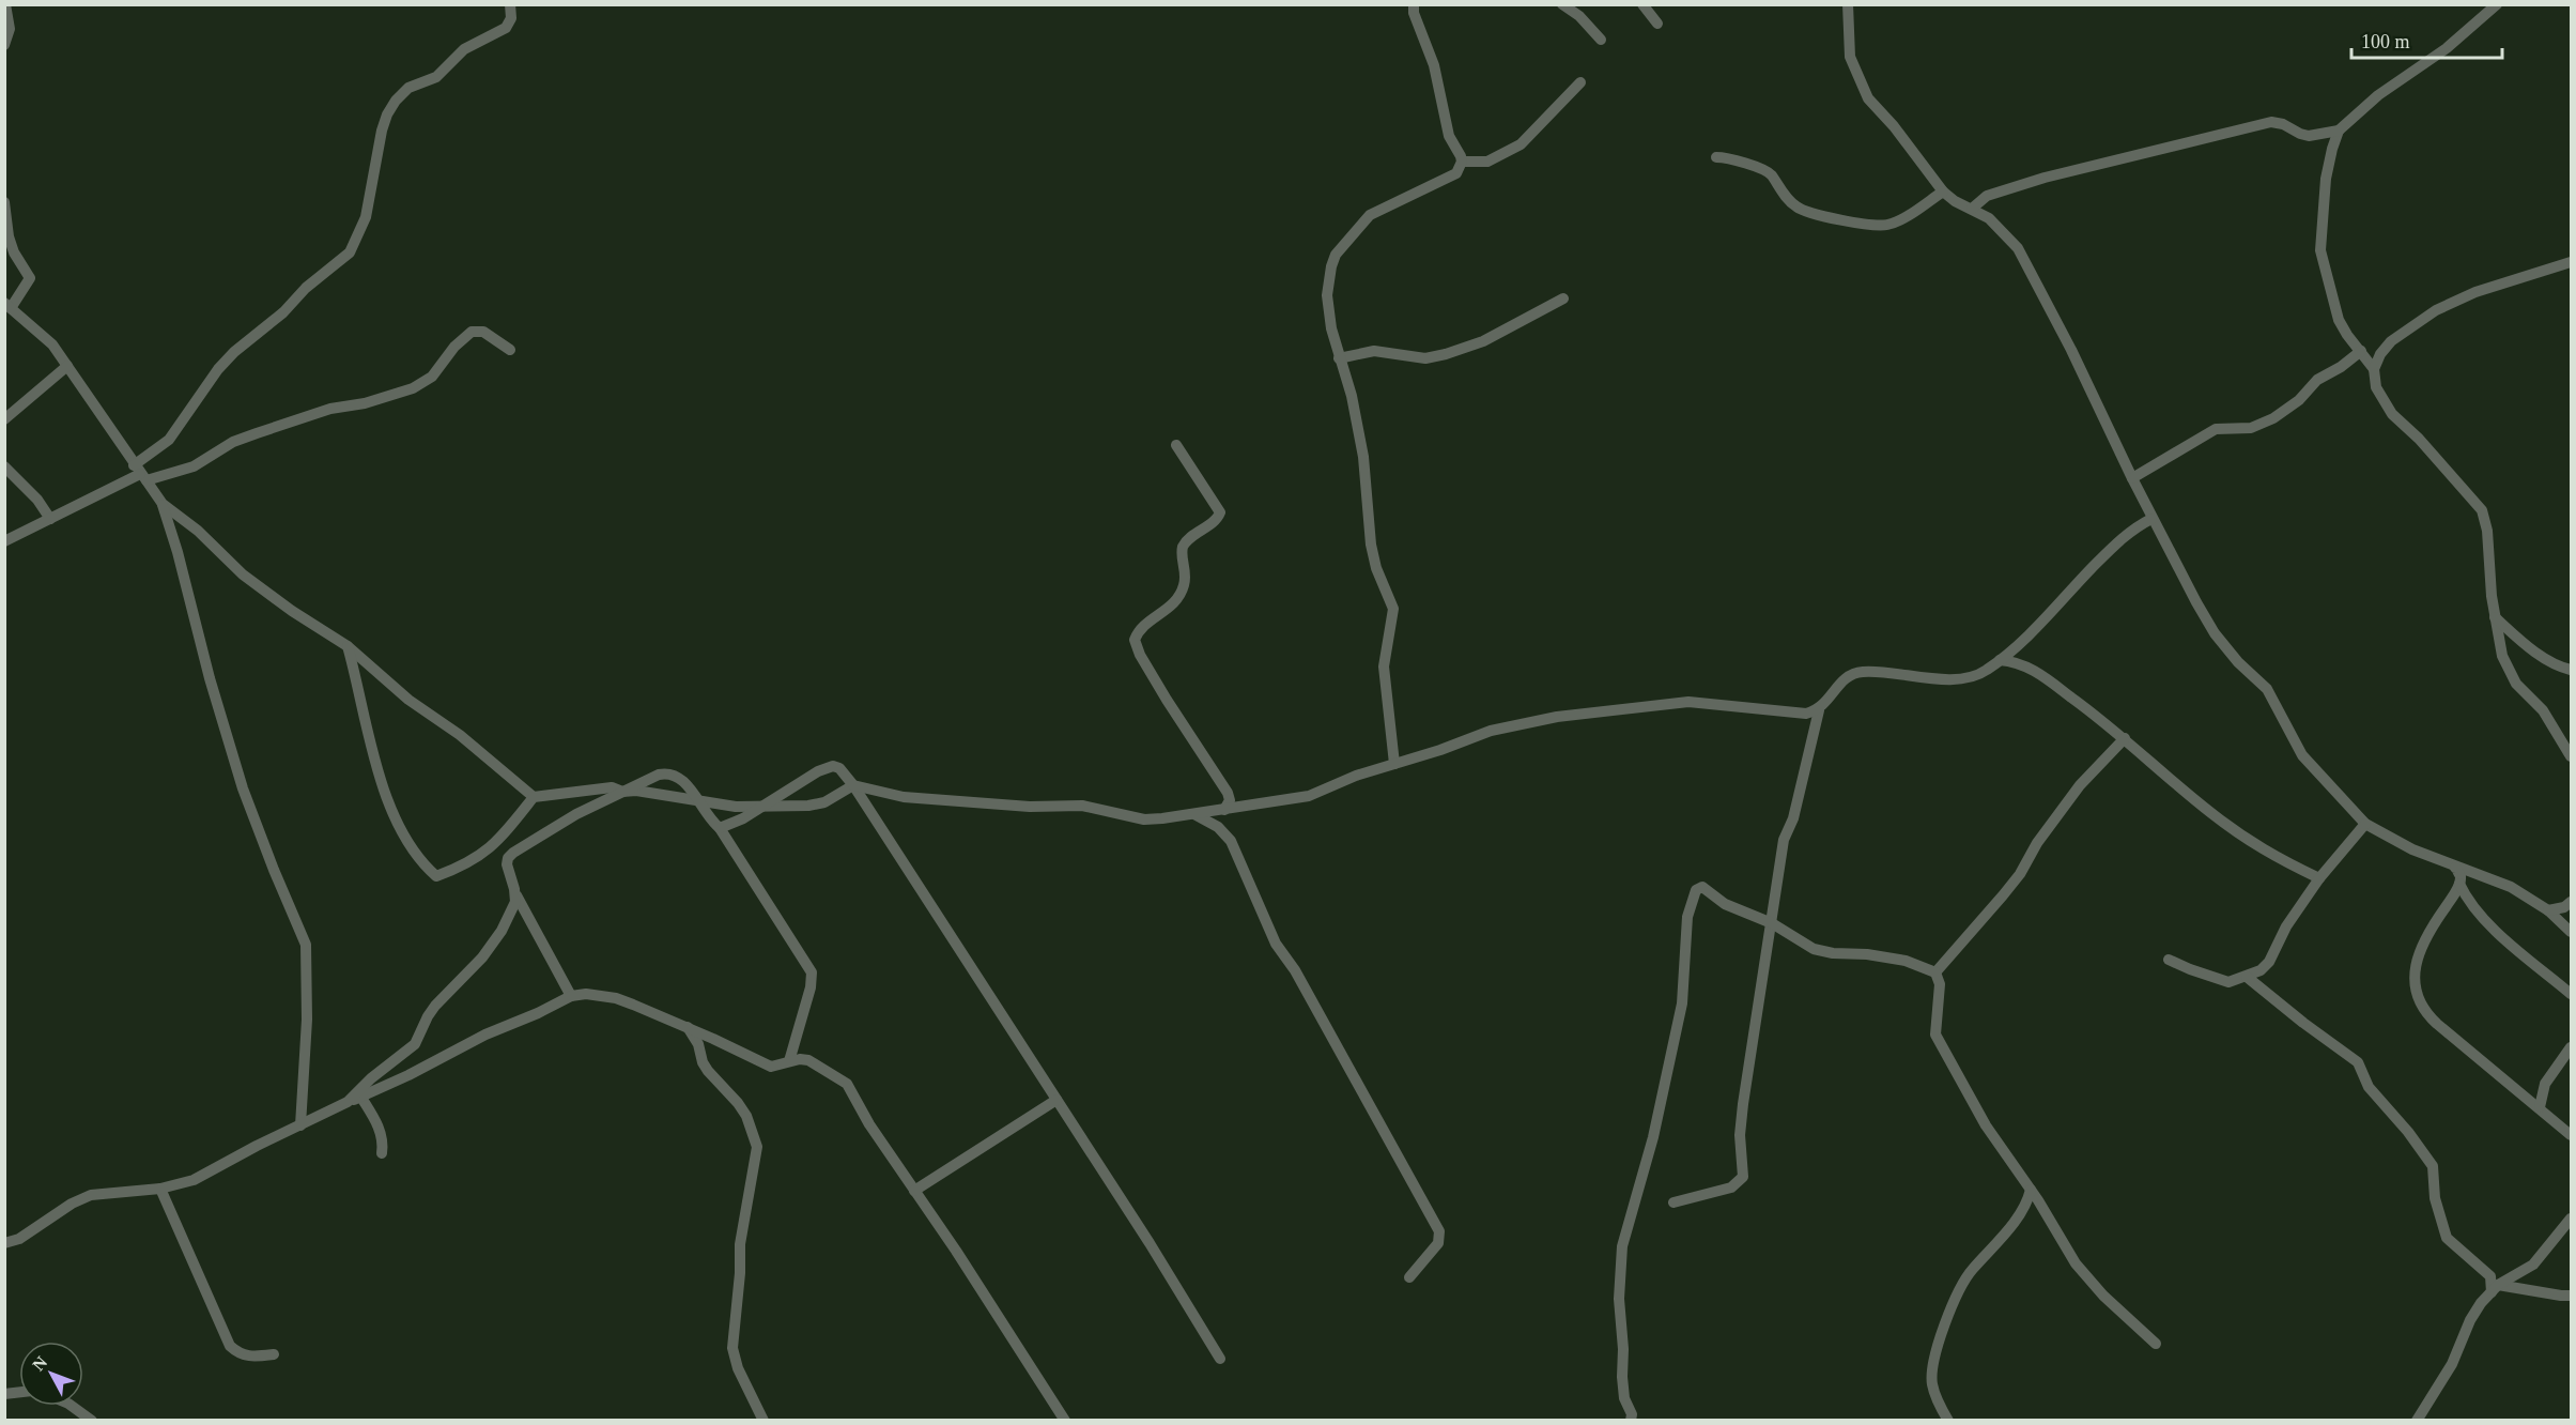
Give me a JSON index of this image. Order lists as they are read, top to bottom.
{
  "scale_bar": "100 m",
  "north": "top left"
}
